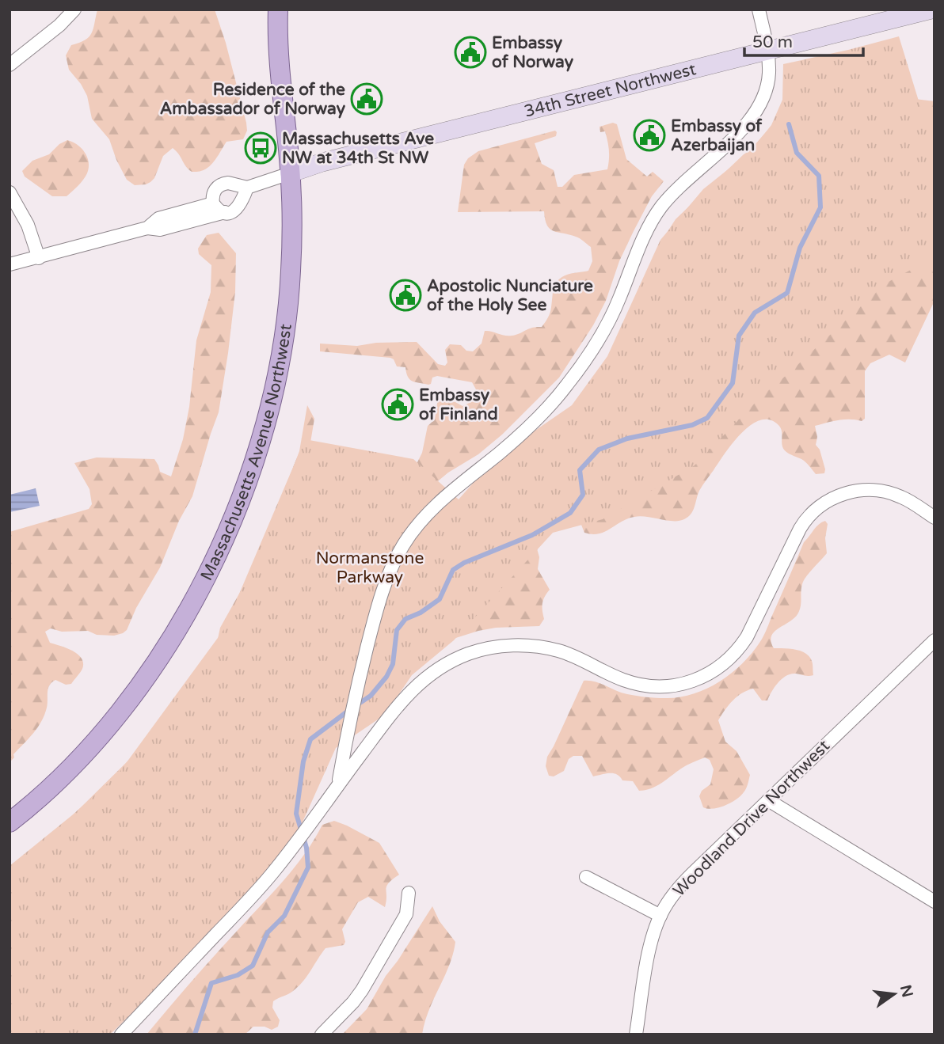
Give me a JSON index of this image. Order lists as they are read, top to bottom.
{
  "streets": {
    "main road": ["34th Street Northwest", "Massachusetts Avenue Northwest"],
    "street": ["Woodland Drive Northwest"]
  },
  "crossings": [
    ["34th Street Northwest", "Massachusetts Avenue Northwest"]
  ],
  "parks": ["Normanstone Parkway"],
  "places": {
    "public building": [
      "Embassy of Norway",
      "Residence of the Ambassador of Norway",
      "Embassy of Azerbaijan",
      "Apostolic Nunciature of the Holy See",
      "Embassy of Finland"
    ],
    "bus stop": ["Massachusetts Ave NW at 34th St NW"]
  },
  "scale_bar": "50 m",
  "north": "right"
}
